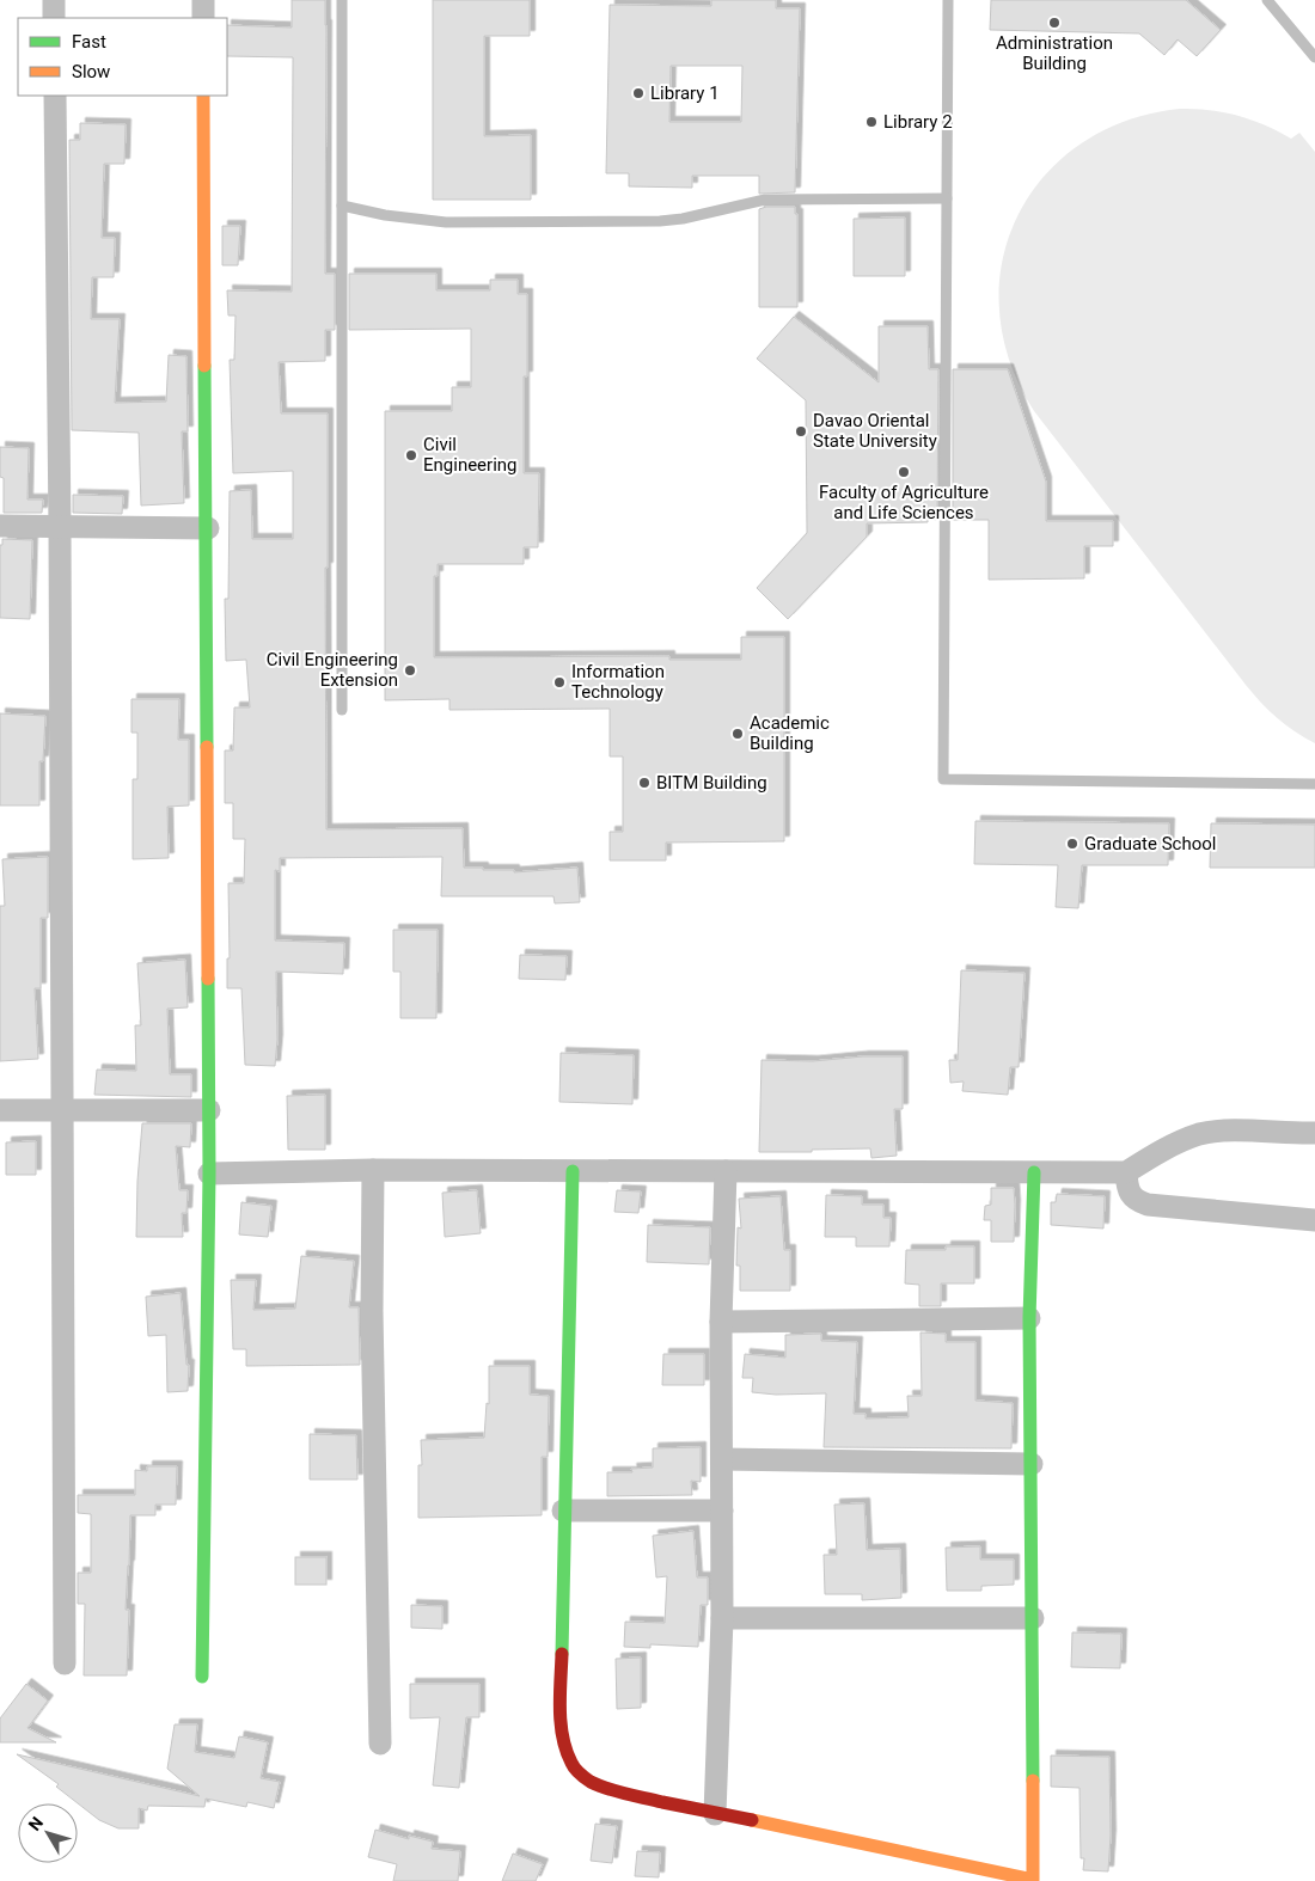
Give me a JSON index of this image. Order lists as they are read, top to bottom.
{
  "places": [
    "Administration Building",
    "Library 1",
    "Library 2",
    "Davao Oriental State University",
    "Civil Engineering",
    "Faculty of Agriculture and Life Sciences",
    "Civil Engineering Extension",
    "Information Technology",
    "Academic Building",
    "BITM Building",
    "Graduate School"
  ],
  "legend": ["Fast", "Slow"],
  "north": "top left"
}
